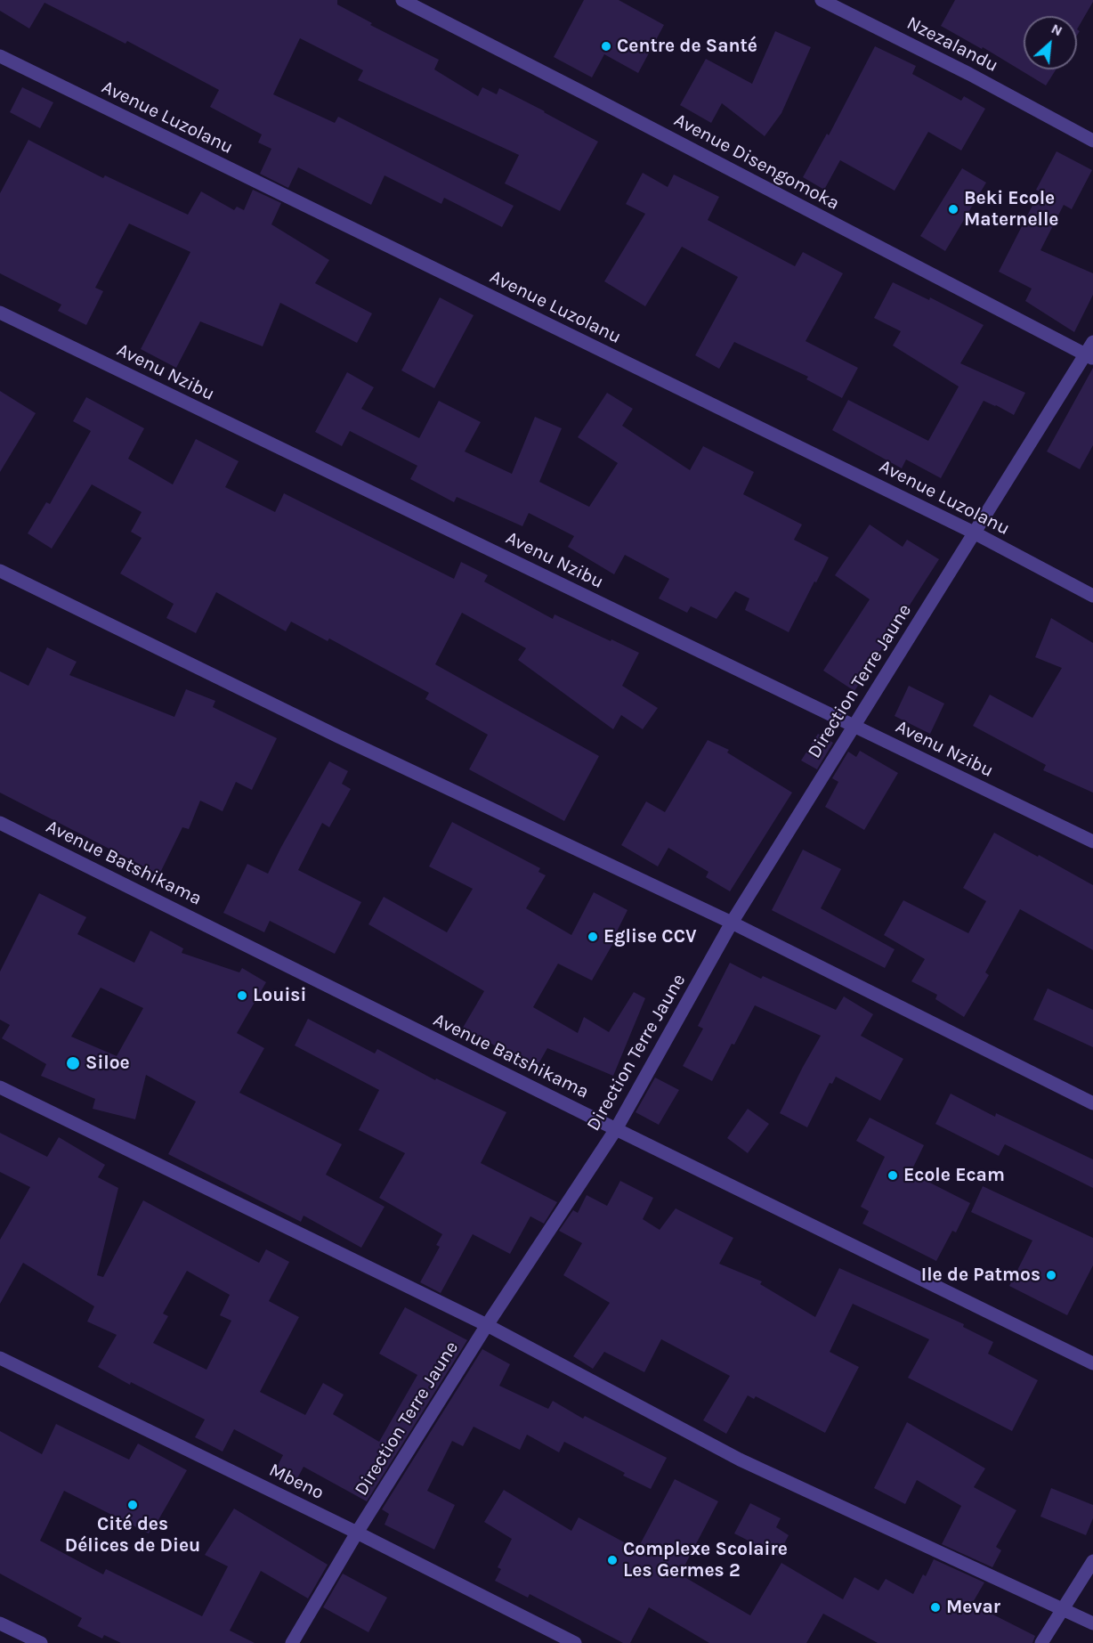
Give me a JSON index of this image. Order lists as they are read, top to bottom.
{
  "streets": {
    "street": [
      "Nzezalandu",
      "Avenue Luzolanu",
      "Avenue Disengomoka",
      "Avenu Nzibu",
      "Direction Terre Jaune",
      "Avenue Batshikama",
      "Mbeno"
    ]
  },
  "crossings": [
    ["Avenue Luzolanu", "Direction Terre Jaune"],
    ["Avenue Disengomoka", "Direction Terre Jaune"],
    ["Avenu Nzibu", "Direction Terre Jaune"],
    ["Direction Terre Jaune", "Avenue Batshikama"],
    ["Direction Terre Jaune", "Mbeno"]
  ],
  "places": [
    "Centre de Santé",
    "Beki Ecole Maternelle",
    "Eglise CCV",
    "Louisi",
    "Siloe",
    "Ecole Ecam",
    "Ile de Patmos",
    "Cité des Délices de Dieu",
    "Complexe Scolaire Les Germes 2",
    "Mevar"
  ],
  "north": "top right"
}
